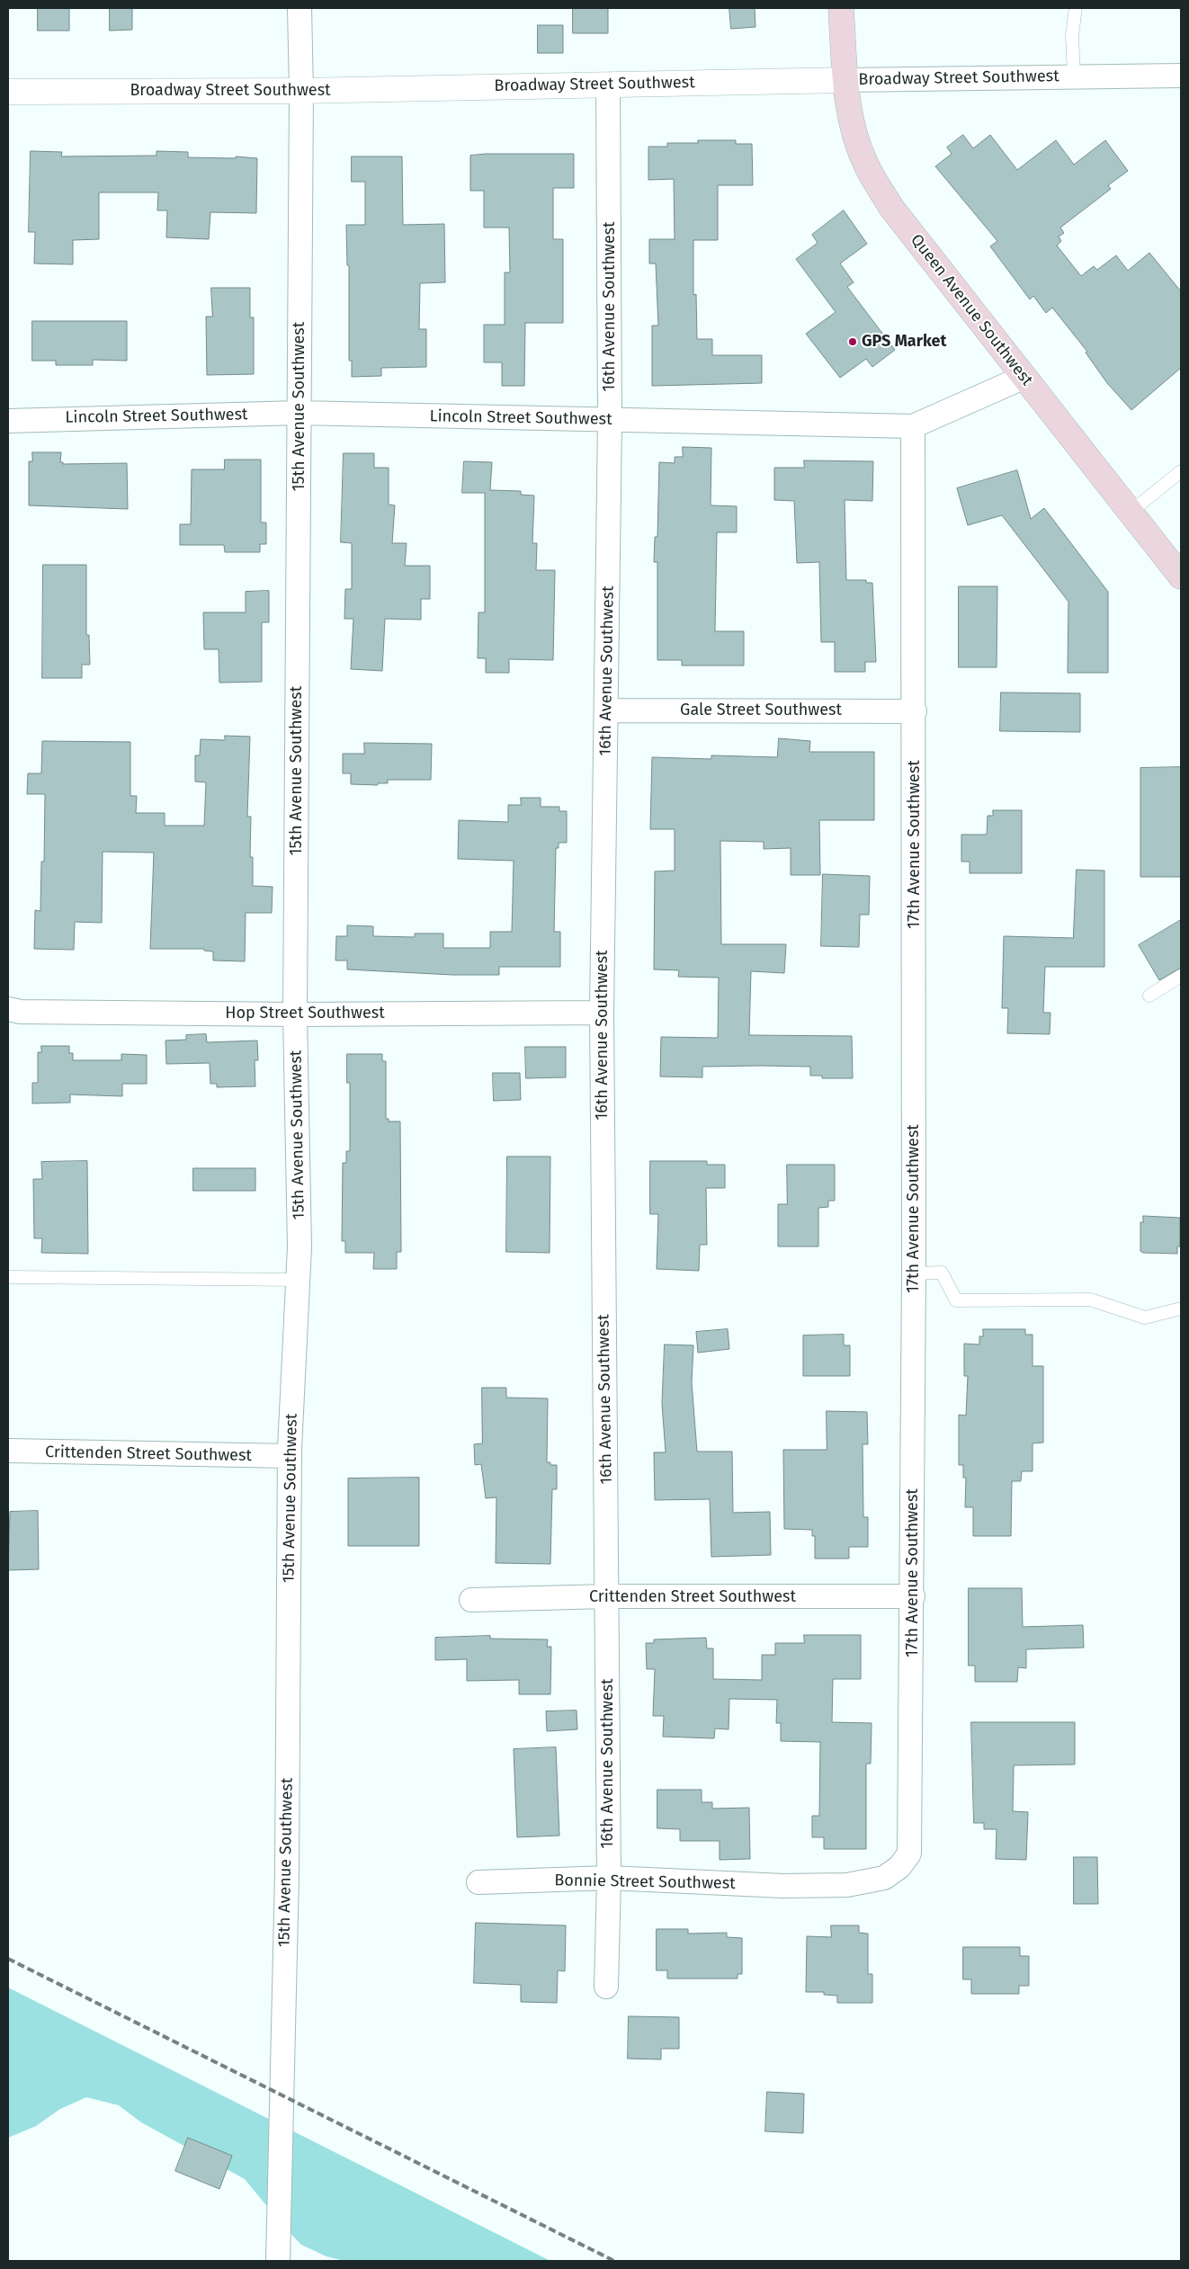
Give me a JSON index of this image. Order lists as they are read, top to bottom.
{
  "streets": {
    "main road": ["Queen Avenue Southwest"],
    "street": [
      "Broadway Street Southwest",
      "16th Avenue Southwest",
      "15th Avenue Southwest",
      "Lincoln Street Southwest",
      "Gale Street Southwest",
      "17th Avenue Southwest",
      "Hop Street Southwest",
      "Crittenden Street Southwest",
      "Bonnie Street Southwest"
    ]
  },
  "crossings": [
    ["Broadway Street Southwest", "16th Avenue Southwest"],
    ["Broadway Street Southwest", "Queen Avenue Southwest"],
    ["Broadway Street Southwest", "15th Avenue Southwest"],
    ["16th Avenue Southwest", "Lincoln Street Southwest"],
    ["16th Avenue Southwest", "Gale Street Southwest"],
    ["16th Avenue Southwest", "Hop Street Southwest"],
    ["16th Avenue Southwest", "Crittenden Street Southwest"],
    ["16th Avenue Southwest", "Bonnie Street Southwest"],
    ["Queen Avenue Southwest", "Lincoln Street Southwest"],
    ["15th Avenue Southwest", "Lincoln Street Southwest"],
    ["15th Avenue Southwest", "Hop Street Southwest"],
    ["15th Avenue Southwest", "Crittenden Street Southwest"],
    ["Lincoln Street Southwest", "17th Avenue Southwest"],
    ["Gale Street Southwest", "17th Avenue Southwest"],
    ["17th Avenue Southwest", "Crittenden Street Southwest"],
    ["17th Avenue Southwest", "Bonnie Street Southwest"]
  ],
  "places": ["GPS Market"]
}
